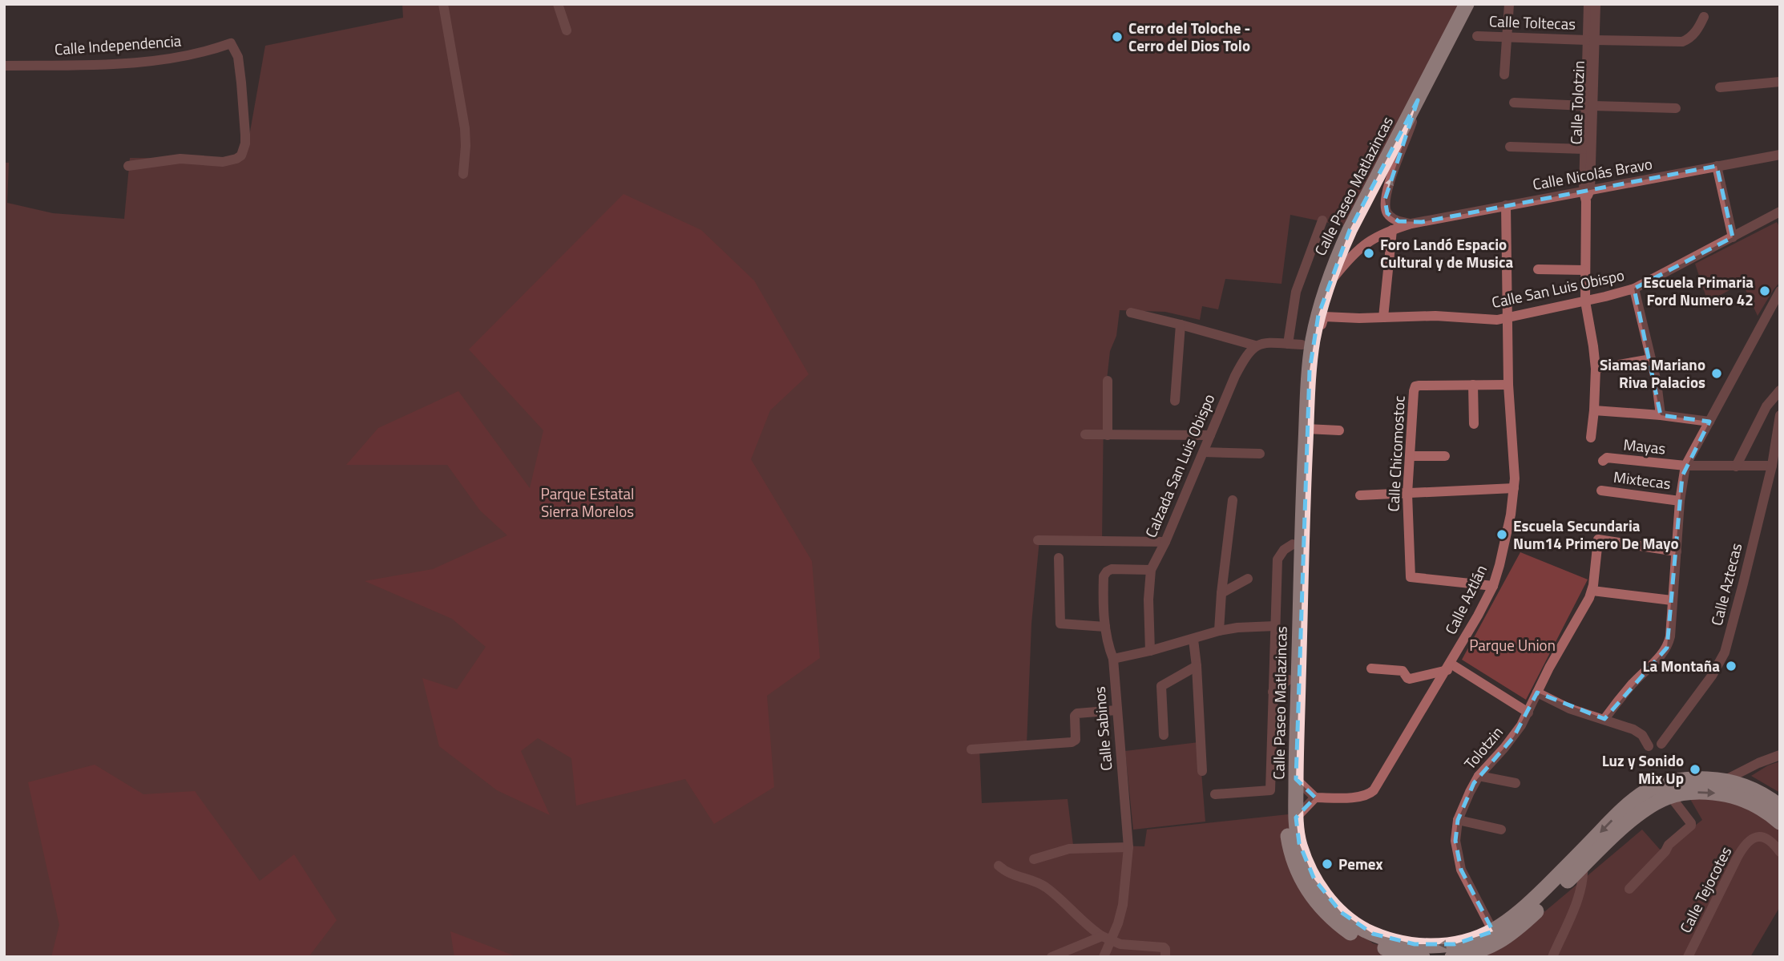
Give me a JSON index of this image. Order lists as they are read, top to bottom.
{
  "streets": {
    "highway": ["Calle Paseo Matlazincas"],
    "street": [
      "Calle Toltecas",
      "Calle Independencia",
      "Calle Tolotzin",
      "Calle Nicolás Bravo",
      "Calle San Luis Obispo",
      "Mayas",
      "Calle Chicomostoc",
      "Calzada San Luis Obispo",
      "Mixtecas",
      "Calle Aztecas",
      "Calle Aztlán",
      "Calle Sabinos",
      "Tolotzin",
      "Calle Tejocotes"
    ]
  },
  "crossings": [
    ["Calle Toltecas", "Calle Tolotzin"],
    ["Calle Tolotzin", "Calle Nicolás Bravo"],
    ["Calle Tolotzin", "Calle San Luis Obispo"],
    ["Calle Nicolás Bravo", "Calle Paseo Matlazincas"],
    ["Calle Nicolás Bravo", "Calle Aztlán"],
    ["Calle Paseo Matlazincas", "Calle San Luis Obispo"],
    ["Calle Paseo Matlazincas", "Tolotzin"],
    ["Calle San Luis Obispo", "Calle Aztlán"],
    ["Mayas", "Calle Aztecas"],
    ["Calle Chicomostoc", "Calle Aztlán"],
    ["Calzada San Luis Obispo", "Calle Sabinos"]
  ],
  "parks": ["Parque Estatal Sierra Morelos", "Parque Union"],
  "places": [
    "Cerro del Toloche - Cerro del Dios Tolo",
    "Foro Landó Espacio Cultural y de Musica",
    "Escuela Primaria Ford Numero 42",
    "Siamas Mariano Riva Palacios",
    "Escuela Secundaria Num14 Primero De Mayo",
    "La Montaña",
    "Luz y Sonido Mix Up",
    "Pemex"
  ]
}
